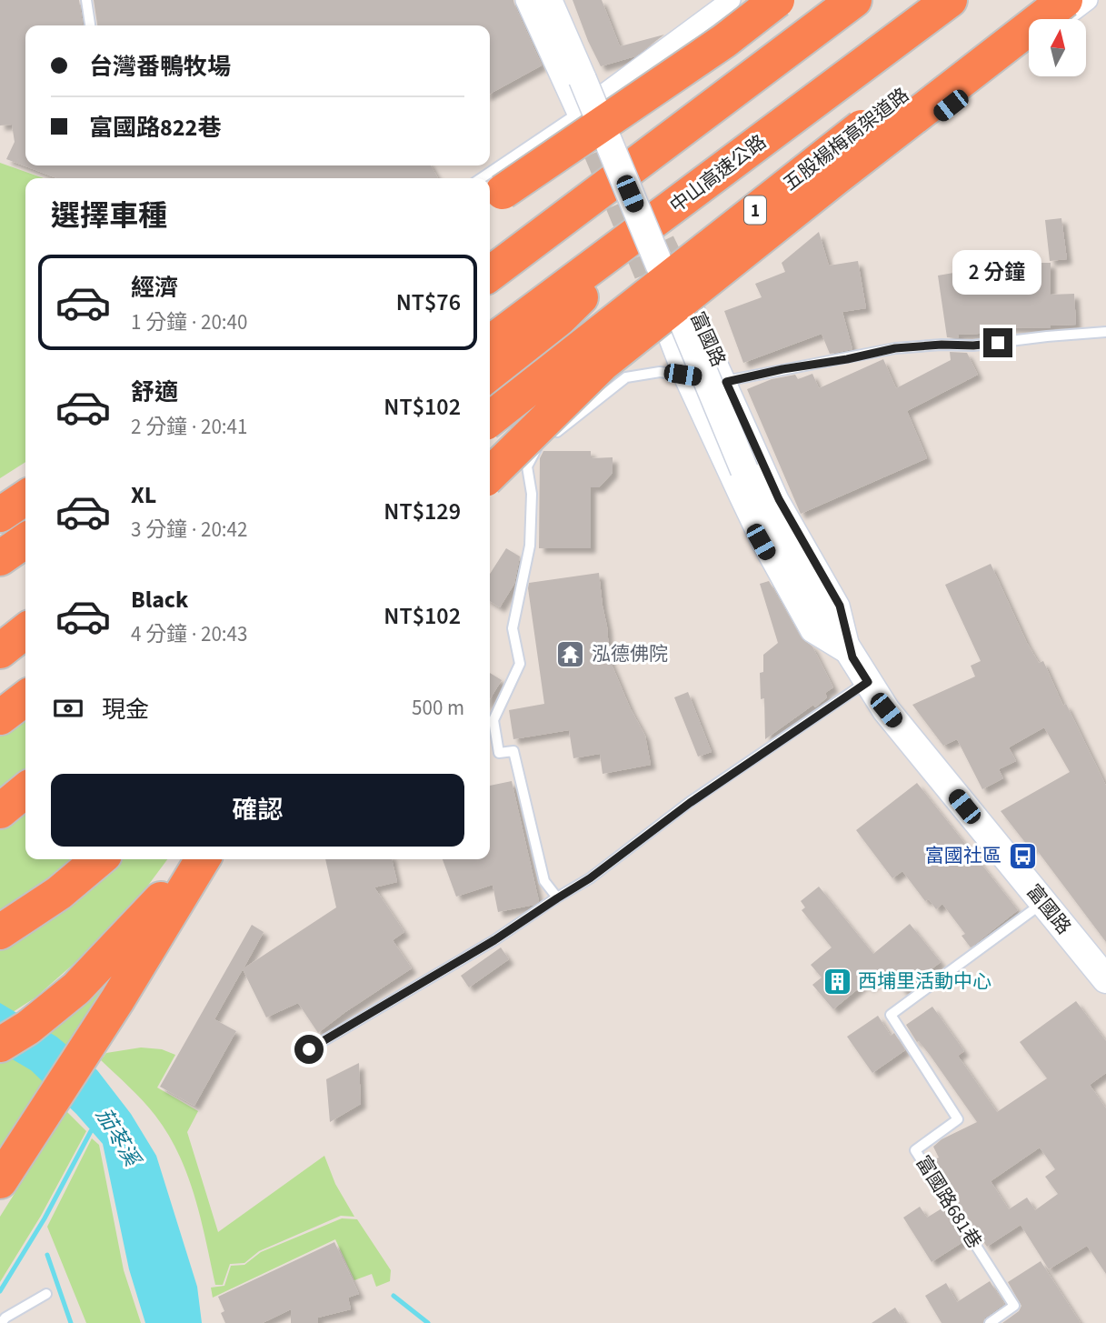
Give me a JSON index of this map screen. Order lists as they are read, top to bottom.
{
  "streets": {
    "highway": ["五股楊梅高架道路", "中山高速公路", "1"],
    "street": ["富國路"],
    "lane": ["富國路681巷"]
  },
  "crossings": [
    ["富國路", "富國路681巷"]
  ],
  "water": ["茄苳溪"],
  "places": {
    "temple": ["泓德佛院"],
    "bus stop": ["富國社區"],
    "building": ["西埔里活動中心"]
  },
  "north": "top",
  "page": {
    "banner": ["台灣番鴨牧場", "富國路822巷"],
    "heading": "選擇車種",
    "bubble": "2 分鐘",
    "list": [
      {
        "name": "經濟",
        "note": "1 分鐘 · 20:40",
        "value": "NT$76"
      },
      {
        "name": "舒適",
        "note": "2 分鐘 · 20:41",
        "value": "NT$102"
      },
      {
        "name": "XL",
        "note": "3 分鐘 · 20:42",
        "value": "NT$129"
      },
      {
        "name": "Black",
        "note": "4 分鐘 · 20:43",
        "value": "NT$102"
      }
    ],
    "pay": ["現金", "500 m"],
    "buttons": "確認"
  }
}
